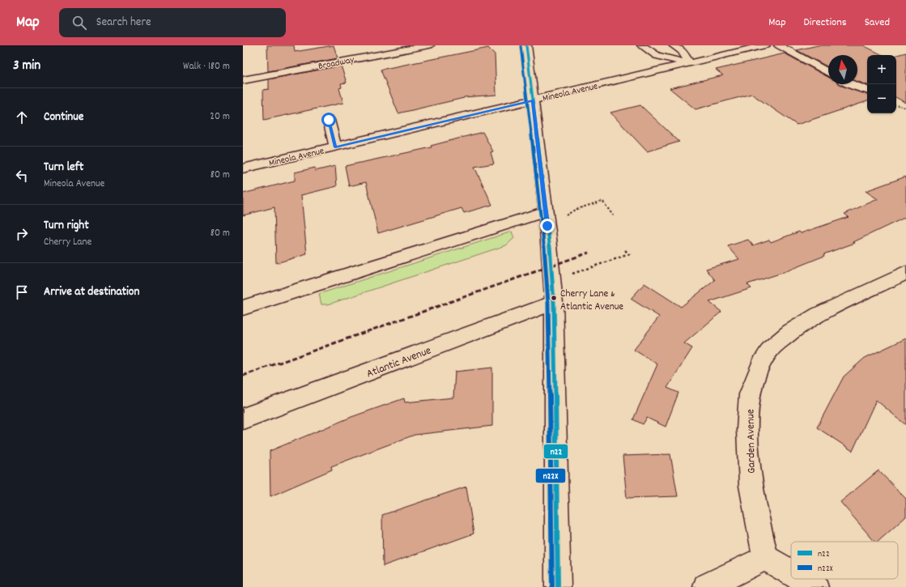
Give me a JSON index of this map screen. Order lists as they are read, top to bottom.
{
  "streets": {
    "street": [
      "Broadway",
      "Mineola Avenue",
      "Atlantic Avenue",
      "Garden Avenue"
    ]
  },
  "places": ["Cherry Lane & Atlantic Avenue"],
  "lines": ["transit line n22", "transit line n22X"],
  "legend": ["n22", "n22X"],
  "north": "top",
  "page": {
    "header": "Map",
    "search": "Search here",
    "nav": ["Map", "Directions", "Saved"],
    "heading": ["3 min", "Walk · 180 m"],
    "map_buttons": ["+", "−"],
    "list": [
      ["Continue", "20 m"],
      ["Turn left", "Mineola Avenue", "80 m"],
      ["Turn right", "Cherry Lane", "80 m"],
      "Arrive at destination"
    ]
  }
}
